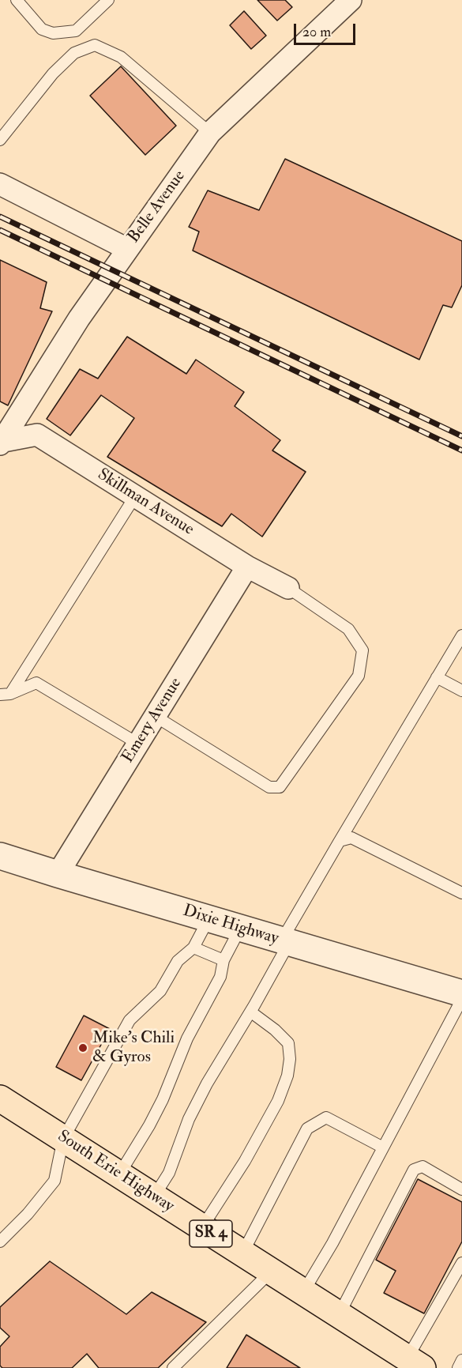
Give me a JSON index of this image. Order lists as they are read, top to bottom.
{
  "streets": {
    "main road": ["South Erie Highway", "SR 4"],
    "street": [
      "Belle Avenue",
      "Skillman Avenue",
      "Emery Avenue",
      "Dixie Highway"
    ]
  },
  "crossings": [
    ["Belle Avenue", "Skillman Avenue"],
    ["Skillman Avenue", "Emery Avenue"],
    ["Emery Avenue", "Dixie Highway"]
  ],
  "places": ["Mike's Chili & Gyros"],
  "scale_bar": "20 m"
}
